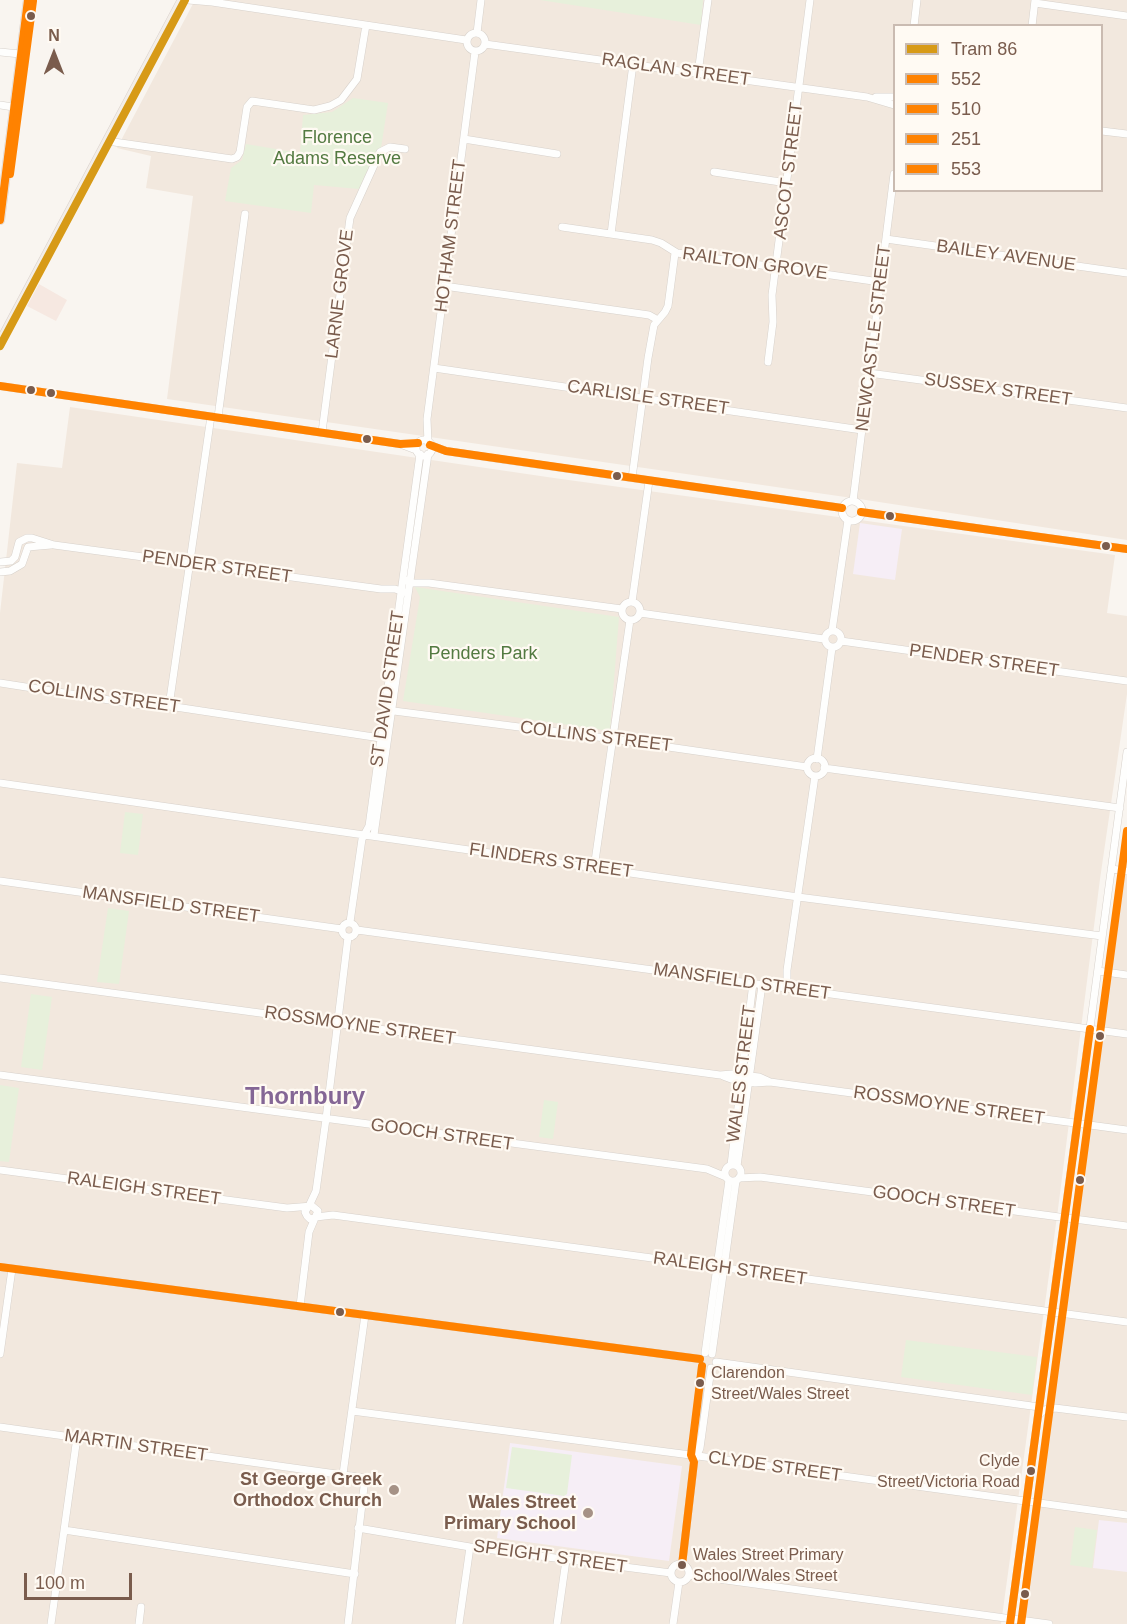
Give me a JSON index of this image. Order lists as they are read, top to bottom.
{
  "streets": {
    "street": [
      "RAGLAN STREET",
      "ASCOT STREET",
      "HOTHAM STREET",
      "BAILEY AVENUE",
      "RAILTON GROVE",
      "LARNE GROVE",
      "NEWCASTLE STREET",
      "SUSSEX STREET",
      "CARLISLE STREET",
      "PENDER STREET",
      "ST DAVID STREET",
      "COLLINS STREET",
      "FLINDERS STREET",
      "MANSFIELD STREET",
      "ROSSMOYNE STREET",
      "WALES STREET",
      "GOOCH STREET",
      "RALEIGH STREET",
      "MARTIN STREET",
      "CLYDE STREET",
      "SPEIGHT STREET"
    ]
  },
  "crossings": [
    ["RAGLAN STREET", "ASCOT STREET"],
    ["RAGLAN STREET", "HOTHAM STREET"],
    ["ASCOT STREET", "RAILTON GROVE"],
    ["HOTHAM STREET", "CARLISLE STREET"],
    ["HOTHAM STREET", "ST DAVID STREET"],
    ["BAILEY AVENUE", "NEWCASTLE STREET"],
    ["RAILTON GROVE", "NEWCASTLE STREET"],
    ["NEWCASTLE STREET", "SUSSEX STREET"],
    ["NEWCASTLE STREET", "CARLISLE STREET"],
    ["PENDER STREET", "ST DAVID STREET"],
    ["ST DAVID STREET", "COLLINS STREET"],
    ["ST DAVID STREET", "FLINDERS STREET"],
    ["ST DAVID STREET", "MANSFIELD STREET"],
    ["MANSFIELD STREET", "WALES STREET"],
    ["ROSSMOYNE STREET", "WALES STREET"],
    ["WALES STREET", "GOOCH STREET"]
  ],
  "districts": ["Thornbury"],
  "parks": ["Florence Adams Reserve", "Penders Park"],
  "places": [
    "Clarendon Street/Wales Street",
    "Clyde Street/Victoria Road",
    "St George Greek Orthodox Church",
    "Wales Street Primary School",
    "Wales Street Primary School/Wales Street"
  ],
  "lines": [
    "tram line 86",
    "transit line 552",
    "transit line 553",
    "transit line 251",
    "transit line 510"
  ],
  "legend": [
    "Tram 86",
    "552",
    "510",
    "251",
    "553"
  ],
  "scale_bar": "100 m",
  "north": "top"
}
